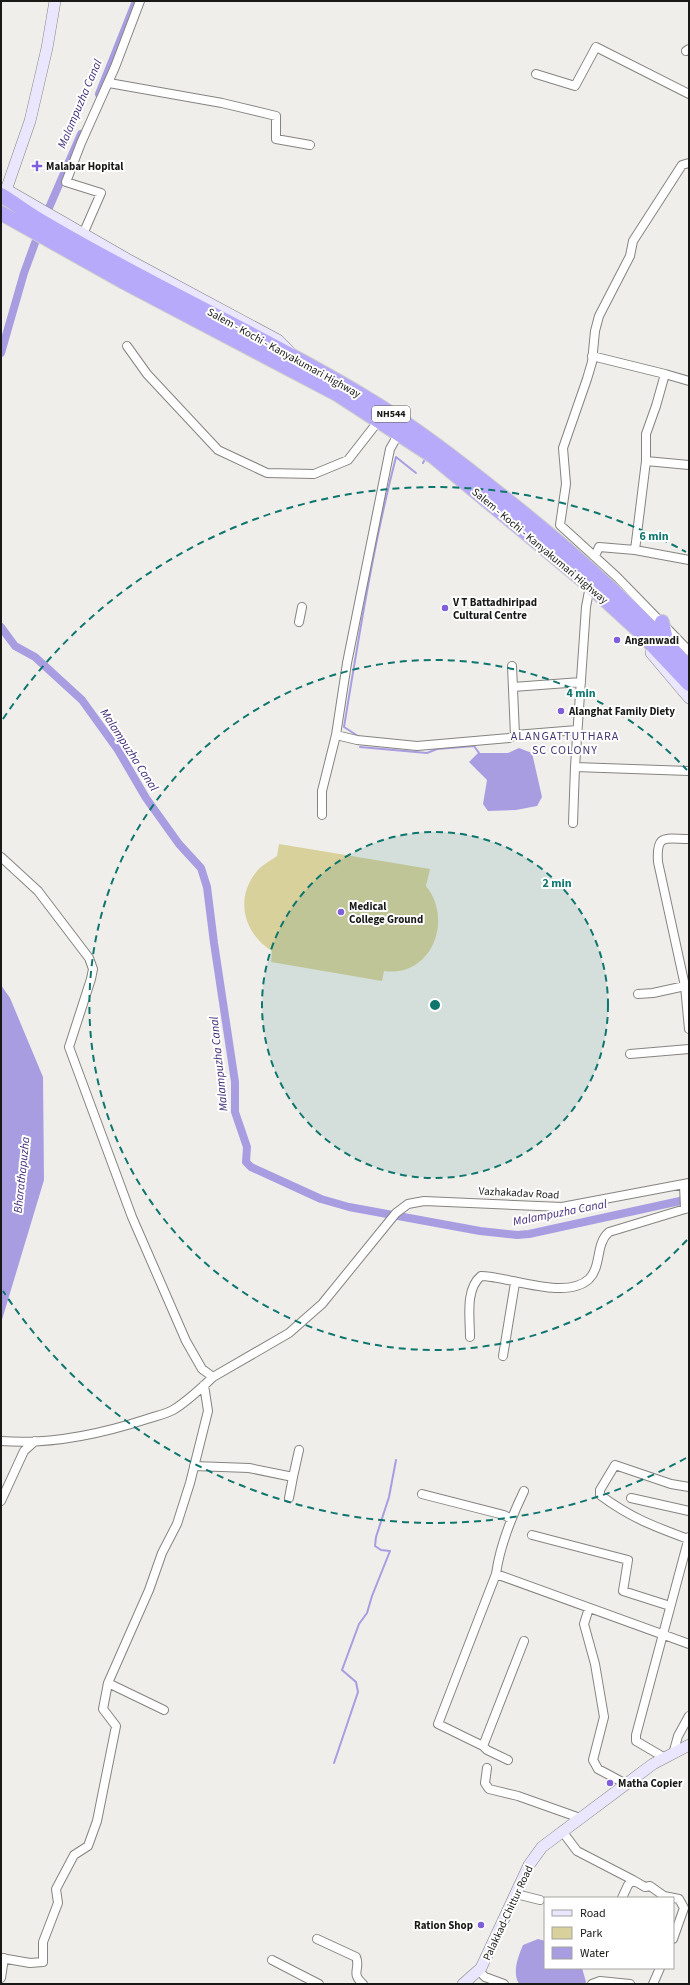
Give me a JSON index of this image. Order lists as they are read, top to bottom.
{
  "streets": {
    "highway": ["Salem - Kochi - Kanyakumari Highway", "NH544"],
    "street": ["Vazhakadav Road", "Palakkad-Chittur Road"]
  },
  "districts": ["ALANGATTUTHARA SC COLONY"],
  "water": ["Malampuzha Canal", "Bharathapuzha"],
  "places": {
    "health": ["Malabar Hopital"],
    "other": [
      "V T Battadhiripad Cultural Centre",
      "Anganwadi",
      "Alanghat Family Diety",
      "Medical College Ground",
      "Matha Copier",
      "Ration Shop"
    ]
  },
  "legend": ["Road", "Park", "Water"],
  "rings": ["6 min", "4 min", "2 min"]
}
